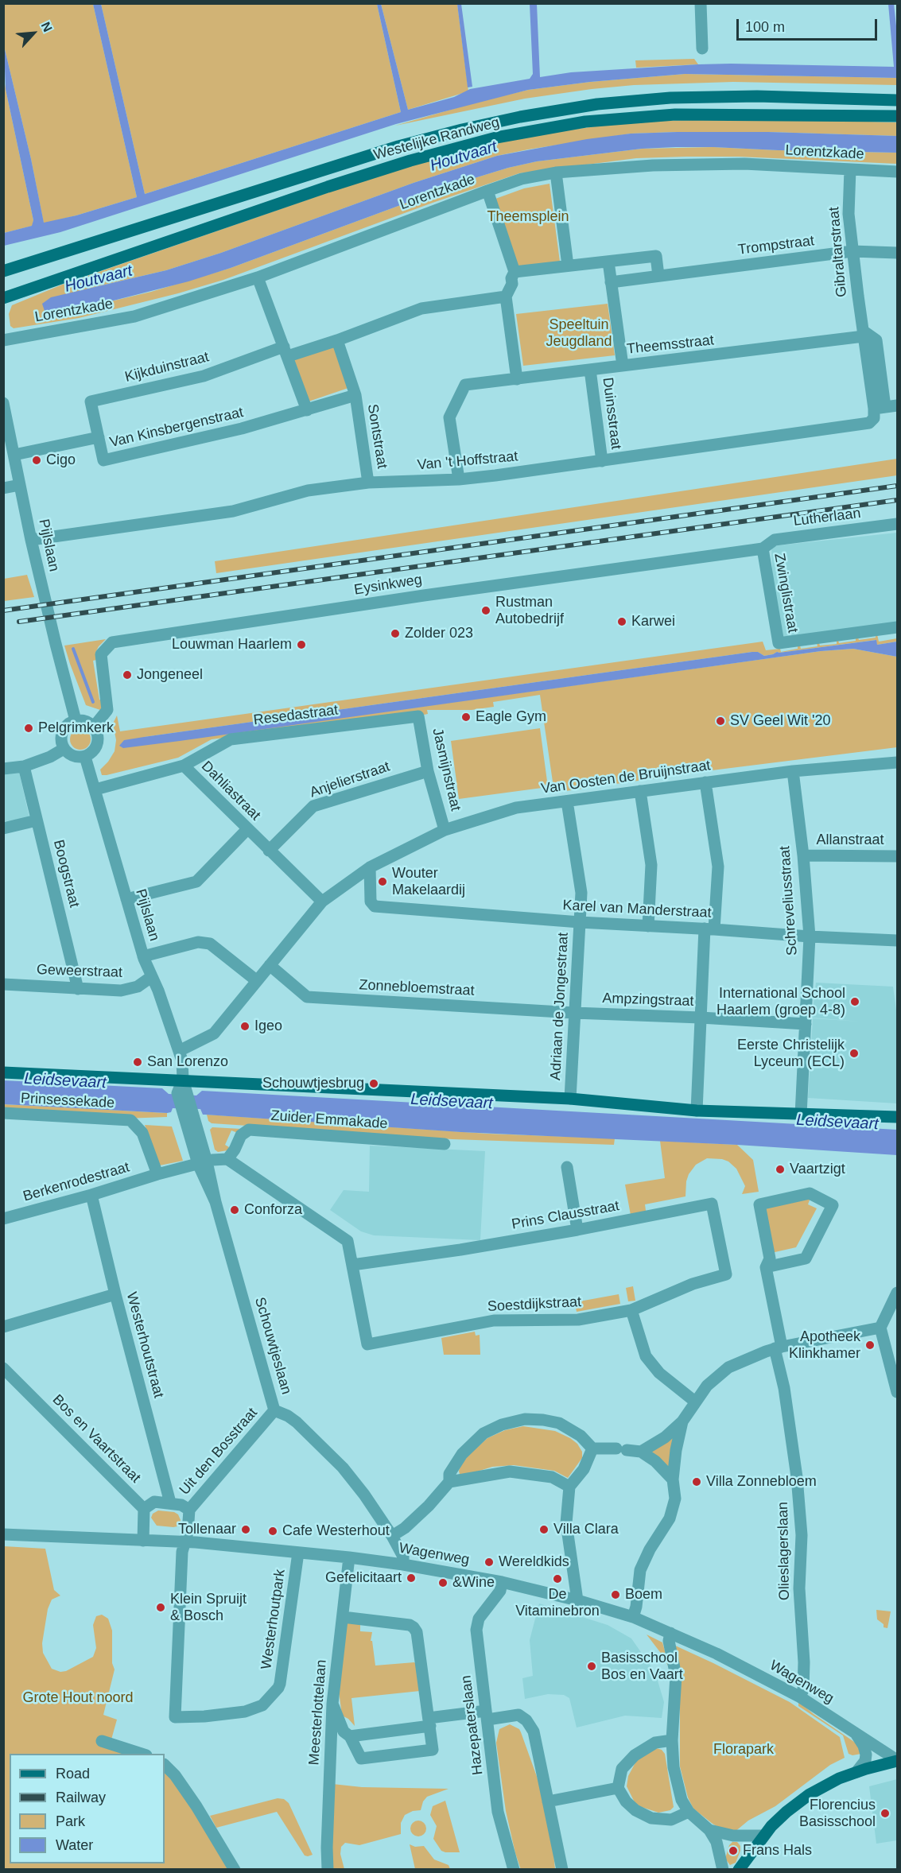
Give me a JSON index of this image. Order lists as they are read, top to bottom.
{
  "streets": {
    "main road": ["Westelijke Randweg"],
    "street": [
      "Lorentzkade",
      "Trompstraat",
      "Gibraltarstraat",
      "Theemsstraat",
      "Kijkduinstraat",
      "Duinsstraat",
      "Van Kinsbergenstraat",
      "Sontstraat",
      "Van 't Hoffstraat",
      "Lutherlaan",
      "Pijlslaan",
      "Eysinkweg",
      "Zwinglistraat",
      "Resedastraat",
      "Jasmijnstraat",
      "Van Oosten de Bruijnstraat",
      "Anjelierstraat",
      "Dahliastraat",
      "Allanstraat",
      "Boogstraat",
      "Schreveliusstraat",
      "Karel van Manderstraat",
      "Geweerstraat",
      "Zonnebloemstraat",
      "Ampzingstraat",
      "Adriaan de Jongestraat",
      "Prinsessekade",
      "Zuider Emmakade",
      "Berkenrodestraat",
      "Prins Clausstraat",
      "Soestdijkstraat",
      "Westerhoutstraat",
      "Schouwtjeslaan",
      "Bos en Vaartstraat",
      "Uit den Bosstraat",
      "Olieslagerslaan",
      "Wagenweg",
      "Westerhoutpark",
      "Meesterlottelaan",
      "Hazepaterslaan"
    ]
  },
  "crossings": [
    ["Lorentzkade", "Gibraltarstraat"],
    ["Trompstraat", "Gibraltarstraat"],
    ["Gibraltarstraat", "Theemsstraat"],
    ["Gibraltarstraat", "Van 't Hoffstraat"],
    ["Theemsstraat", "Duinsstraat"],
    ["Theemsstraat", "Van 't Hoffstraat"],
    ["Kijkduinstraat", "Van Kinsbergenstraat"],
    ["Duinsstraat", "Van 't Hoffstraat"],
    ["Van Kinsbergenstraat", "Pijlslaan"],
    ["Sontstraat", "Van 't Hoffstraat"],
    ["Van 't Hoffstraat", "Pijlslaan"],
    ["Lutherlaan", "Eysinkweg"],
    ["Lutherlaan", "Zwinglistraat"],
    ["Pijlslaan", "Eysinkweg"],
    ["Pijlslaan", "Van Oosten de Bruijnstraat"],
    ["Pijlslaan", "Dahliastraat"],
    ["Pijlslaan", "Geweerstraat"],
    ["Pijlslaan", "Schouwtjeslaan"],
    ["Eysinkweg", "Zwinglistraat"],
    ["Resedastraat", "Jasmijnstraat"],
    ["Resedastraat", "Dahliastraat"],
    ["Jasmijnstraat", "Van Oosten de Bruijnstraat"],
    ["Jasmijnstraat", "Anjelierstraat"],
    ["Van Oosten de Bruijnstraat", "Dahliastraat"],
    ["Van Oosten de Bruijnstraat", "Schreveliusstraat"],
    ["Van Oosten de Bruijnstraat", "Karel van Manderstraat"],
    ["Van Oosten de Bruijnstraat", "Zonnebloemstraat"],
    ["Van Oosten de Bruijnstraat", "Adriaan de Jongestraat"],
    ["Anjelierstraat", "Dahliastraat"],
    ["Allanstraat", "Schreveliusstraat"],
    ["Boogstraat", "Geweerstraat"],
    ["Schreveliusstraat", "Karel van Manderstraat"],
    ["Schreveliusstraat", "Ampzingstraat"],
    ["Karel van Manderstraat", "Adriaan de Jongestraat"],
    ["Zonnebloemstraat", "Ampzingstraat"],
    ["Zonnebloemstraat", "Adriaan de Jongestraat"],
    ["Ampzingstraat", "Adriaan de Jongestraat"],
    ["Prinsessekade", "Berkenrodestraat"],
    ["Zuider Emmakade", "Berkenrodestraat"],
    ["Berkenrodestraat", "Westerhoutstraat"],
    ["Berkenrodestraat", "Schouwtjeslaan"],
    ["Prins Clausstraat", "Soestdijkstraat"],
    ["Westerhoutstraat", "Bos en Vaartstraat"],
    ["Westerhoutstraat", "Uit den Bosstraat"],
    ["Westerhoutstraat", "Wagenweg"],
    ["Westerhoutstraat", "Westerhoutpark"],
    ["Schouwtjeslaan", "Uit den Bosstraat"],
    ["Schouwtjeslaan", "Wagenweg"],
    ["Bos en Vaartstraat", "Uit den Bosstraat"],
    ["Bos en Vaartstraat", "Wagenweg"],
    ["Bos en Vaartstraat", "Westerhoutpark"],
    ["Uit den Bosstraat", "Wagenweg"],
    ["Uit den Bosstraat", "Westerhoutpark"],
    ["Olieslagerslaan", "Wagenweg"],
    ["Wagenweg", "Westerhoutpark"],
    ["Wagenweg", "Meesterlottelaan"],
    ["Wagenweg", "Hazepaterslaan"]
  ],
  "water": ["Houtvaart", "Leidsevaart"],
  "parks": [
    "Theemsplein",
    "Speeltuin Jeugdland",
    "Grote Hout noord",
    "Florapark"
  ],
  "places": [
    "Cigo",
    "Rustman Autobedrijf",
    "Karwei",
    "Zolder 023",
    "Louwman Haarlem",
    "Jongeneel",
    "Eagle Gym",
    "SV Geel Wit '20",
    "Pelgrimkerk",
    "Wouter Makelaardij",
    "International School Haarlem (groep 4-8)",
    "Igeo",
    "Eerste Christelijk Lyceum (ECL)",
    "San Lorenzo",
    "Schouwtjesbrug",
    "Vaartzigt",
    "Conforza",
    "Apotheek Klinkhamer",
    "Villa Zonnebloem",
    "Tollenaar",
    "Villa Clara",
    "Cafe Westerhout",
    "Wereldkids",
    "Gefelicitaart",
    "De Vitaminebron",
    "&Wine",
    "Boem",
    "Klein Spruijt & Bosch",
    "Basisschool Bos en Vaart",
    "Florencius Basisschool",
    "Frans Hals"
  ],
  "legend": [
    "Road",
    "Railway",
    "Park",
    "Water"
  ],
  "scale_bar": "100 m",
  "north": "top right"
}
